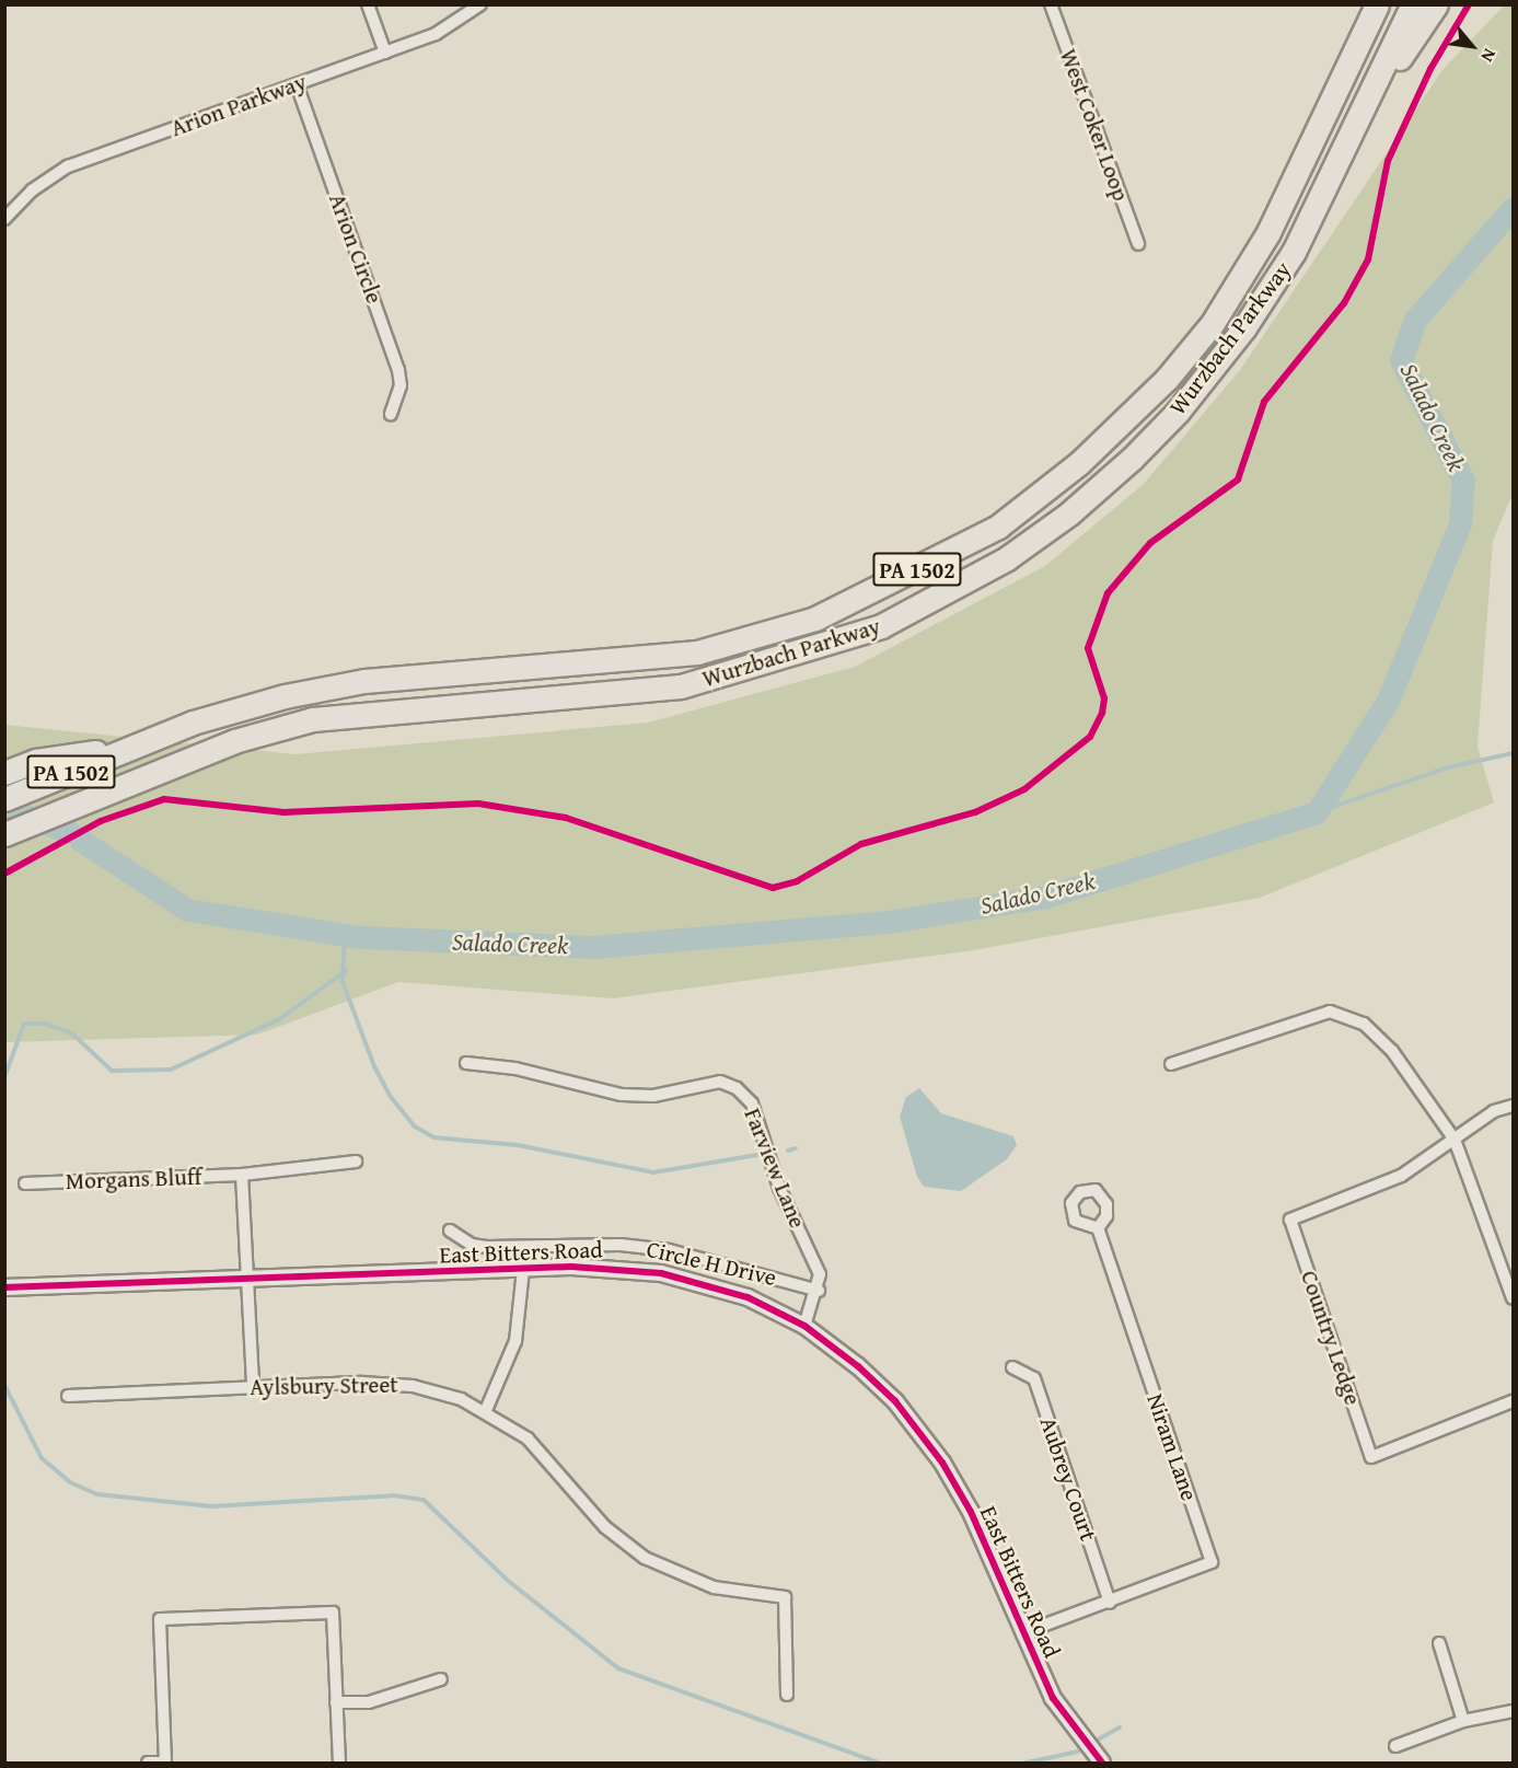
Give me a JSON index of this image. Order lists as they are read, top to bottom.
{
  "streets": {
    "highway": ["Wurzbach Parkway", "PA 1502"],
    "street": [
      "Arion Parkway",
      "West Coker Loop",
      "Arion Circle",
      "Farview Lane",
      "Morgans Bluff",
      "East Bitters Road",
      "Circle H Drive",
      "Country Ledge",
      "Aylsbury Street",
      "Niram Lane",
      "Aubrey Court"
    ]
  },
  "crossings": [
    ["Arion Parkway", "Arion Circle"],
    ["Farview Lane", "Circle H Drive"],
    ["Niram Lane", "Aubrey Court"]
  ],
  "water": ["Salado Creek"],
  "north": "bottom right"
}
